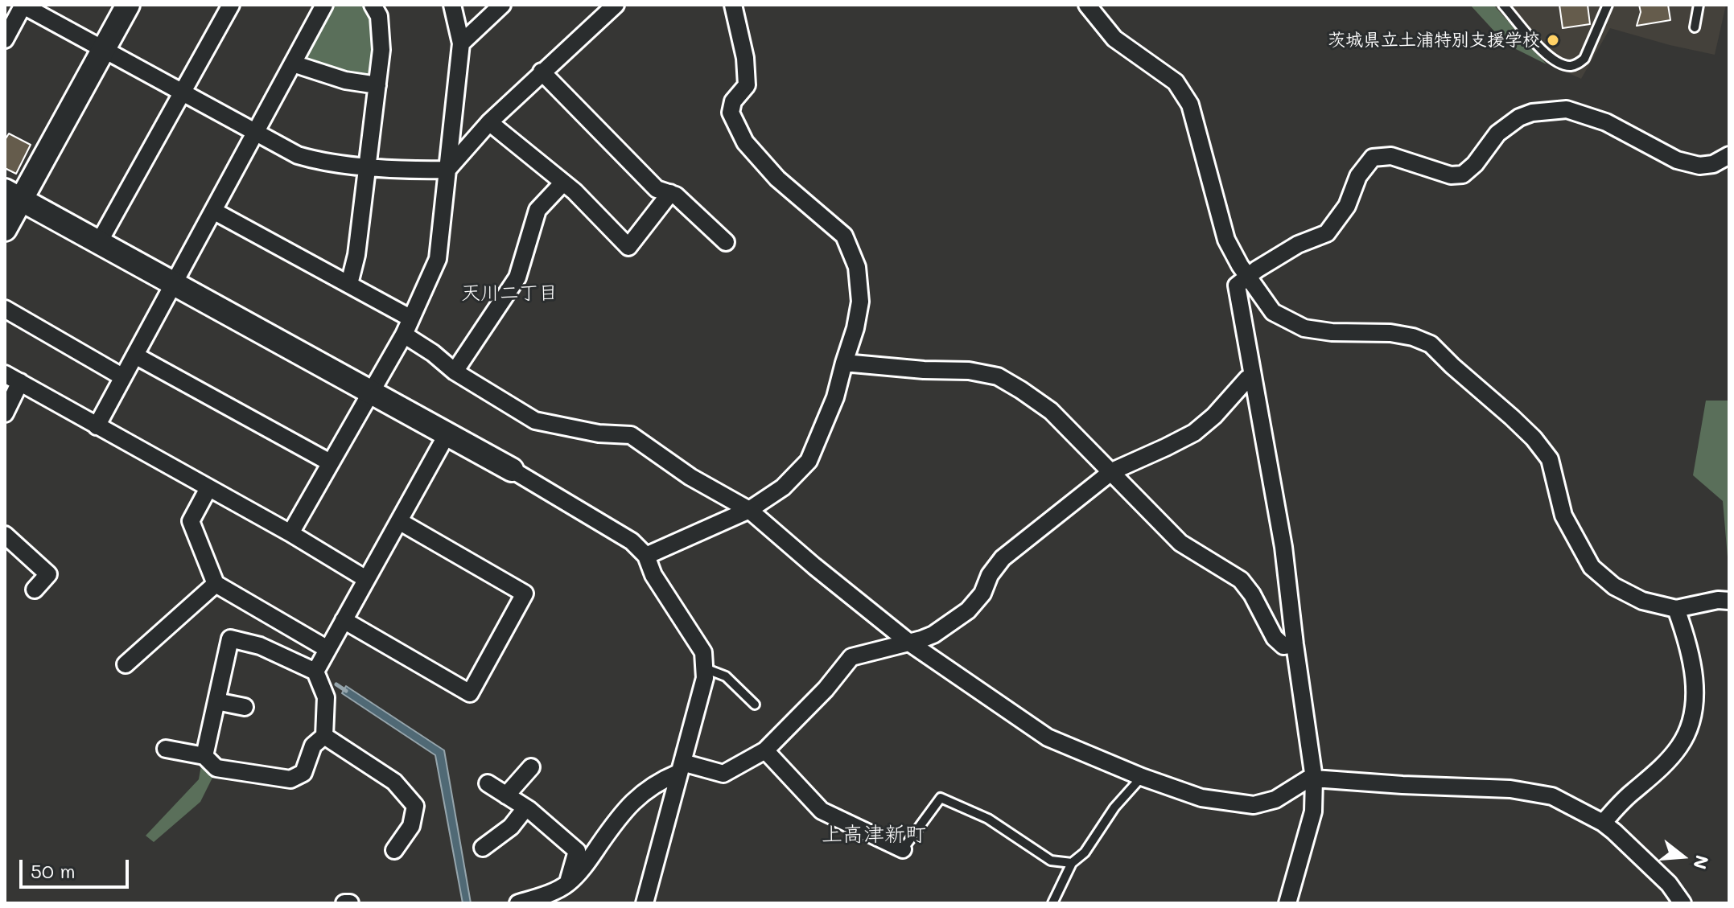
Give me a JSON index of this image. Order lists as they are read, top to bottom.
{
  "districts": ["天川二丁目", "上高津新町"],
  "places": ["茨城県立土浦特別支援学校"],
  "scale_bar": "50 m",
  "north": "right"
}
